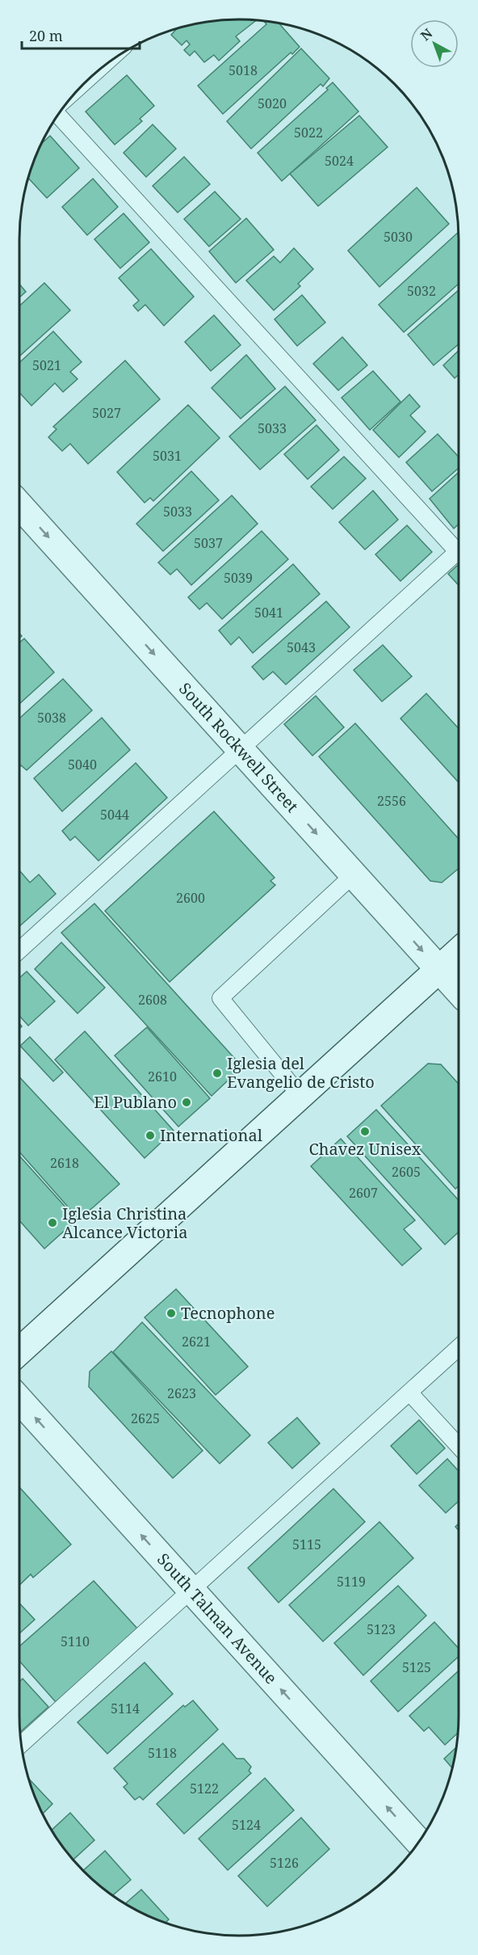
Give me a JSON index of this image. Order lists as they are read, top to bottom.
{
  "streets": {
    "street": ["South Rockwell Street", "South Talman Avenue"]
  },
  "one_way": ["South Rockwell Street", "South Talman Avenue"],
  "places": [
    "Iglesia del Evangelio de Cristo",
    "El Publano",
    "Chavez Unisex",
    "International",
    "Iglesia Christina Alcance Victoria",
    "Tecnophone"
  ],
  "house_numbers": [
    "5018",
    "5020",
    "5022",
    "5024",
    "5030",
    "5032",
    "5021",
    "5027",
    "5033",
    "5031",
    "5033",
    "5037",
    "5039",
    "5041",
    "5043",
    "5038",
    "5040",
    "2556",
    "5044",
    "2600",
    "2608",
    "2610",
    "2618",
    "2605",
    "2607",
    "2621",
    "2623",
    "2625",
    "5115",
    "5119",
    "5123",
    "5110",
    "5125",
    "5114",
    "5118",
    "5122",
    "5124",
    "5126"
  ],
  "scale_bar": "20 m",
  "north": "top left"
}
